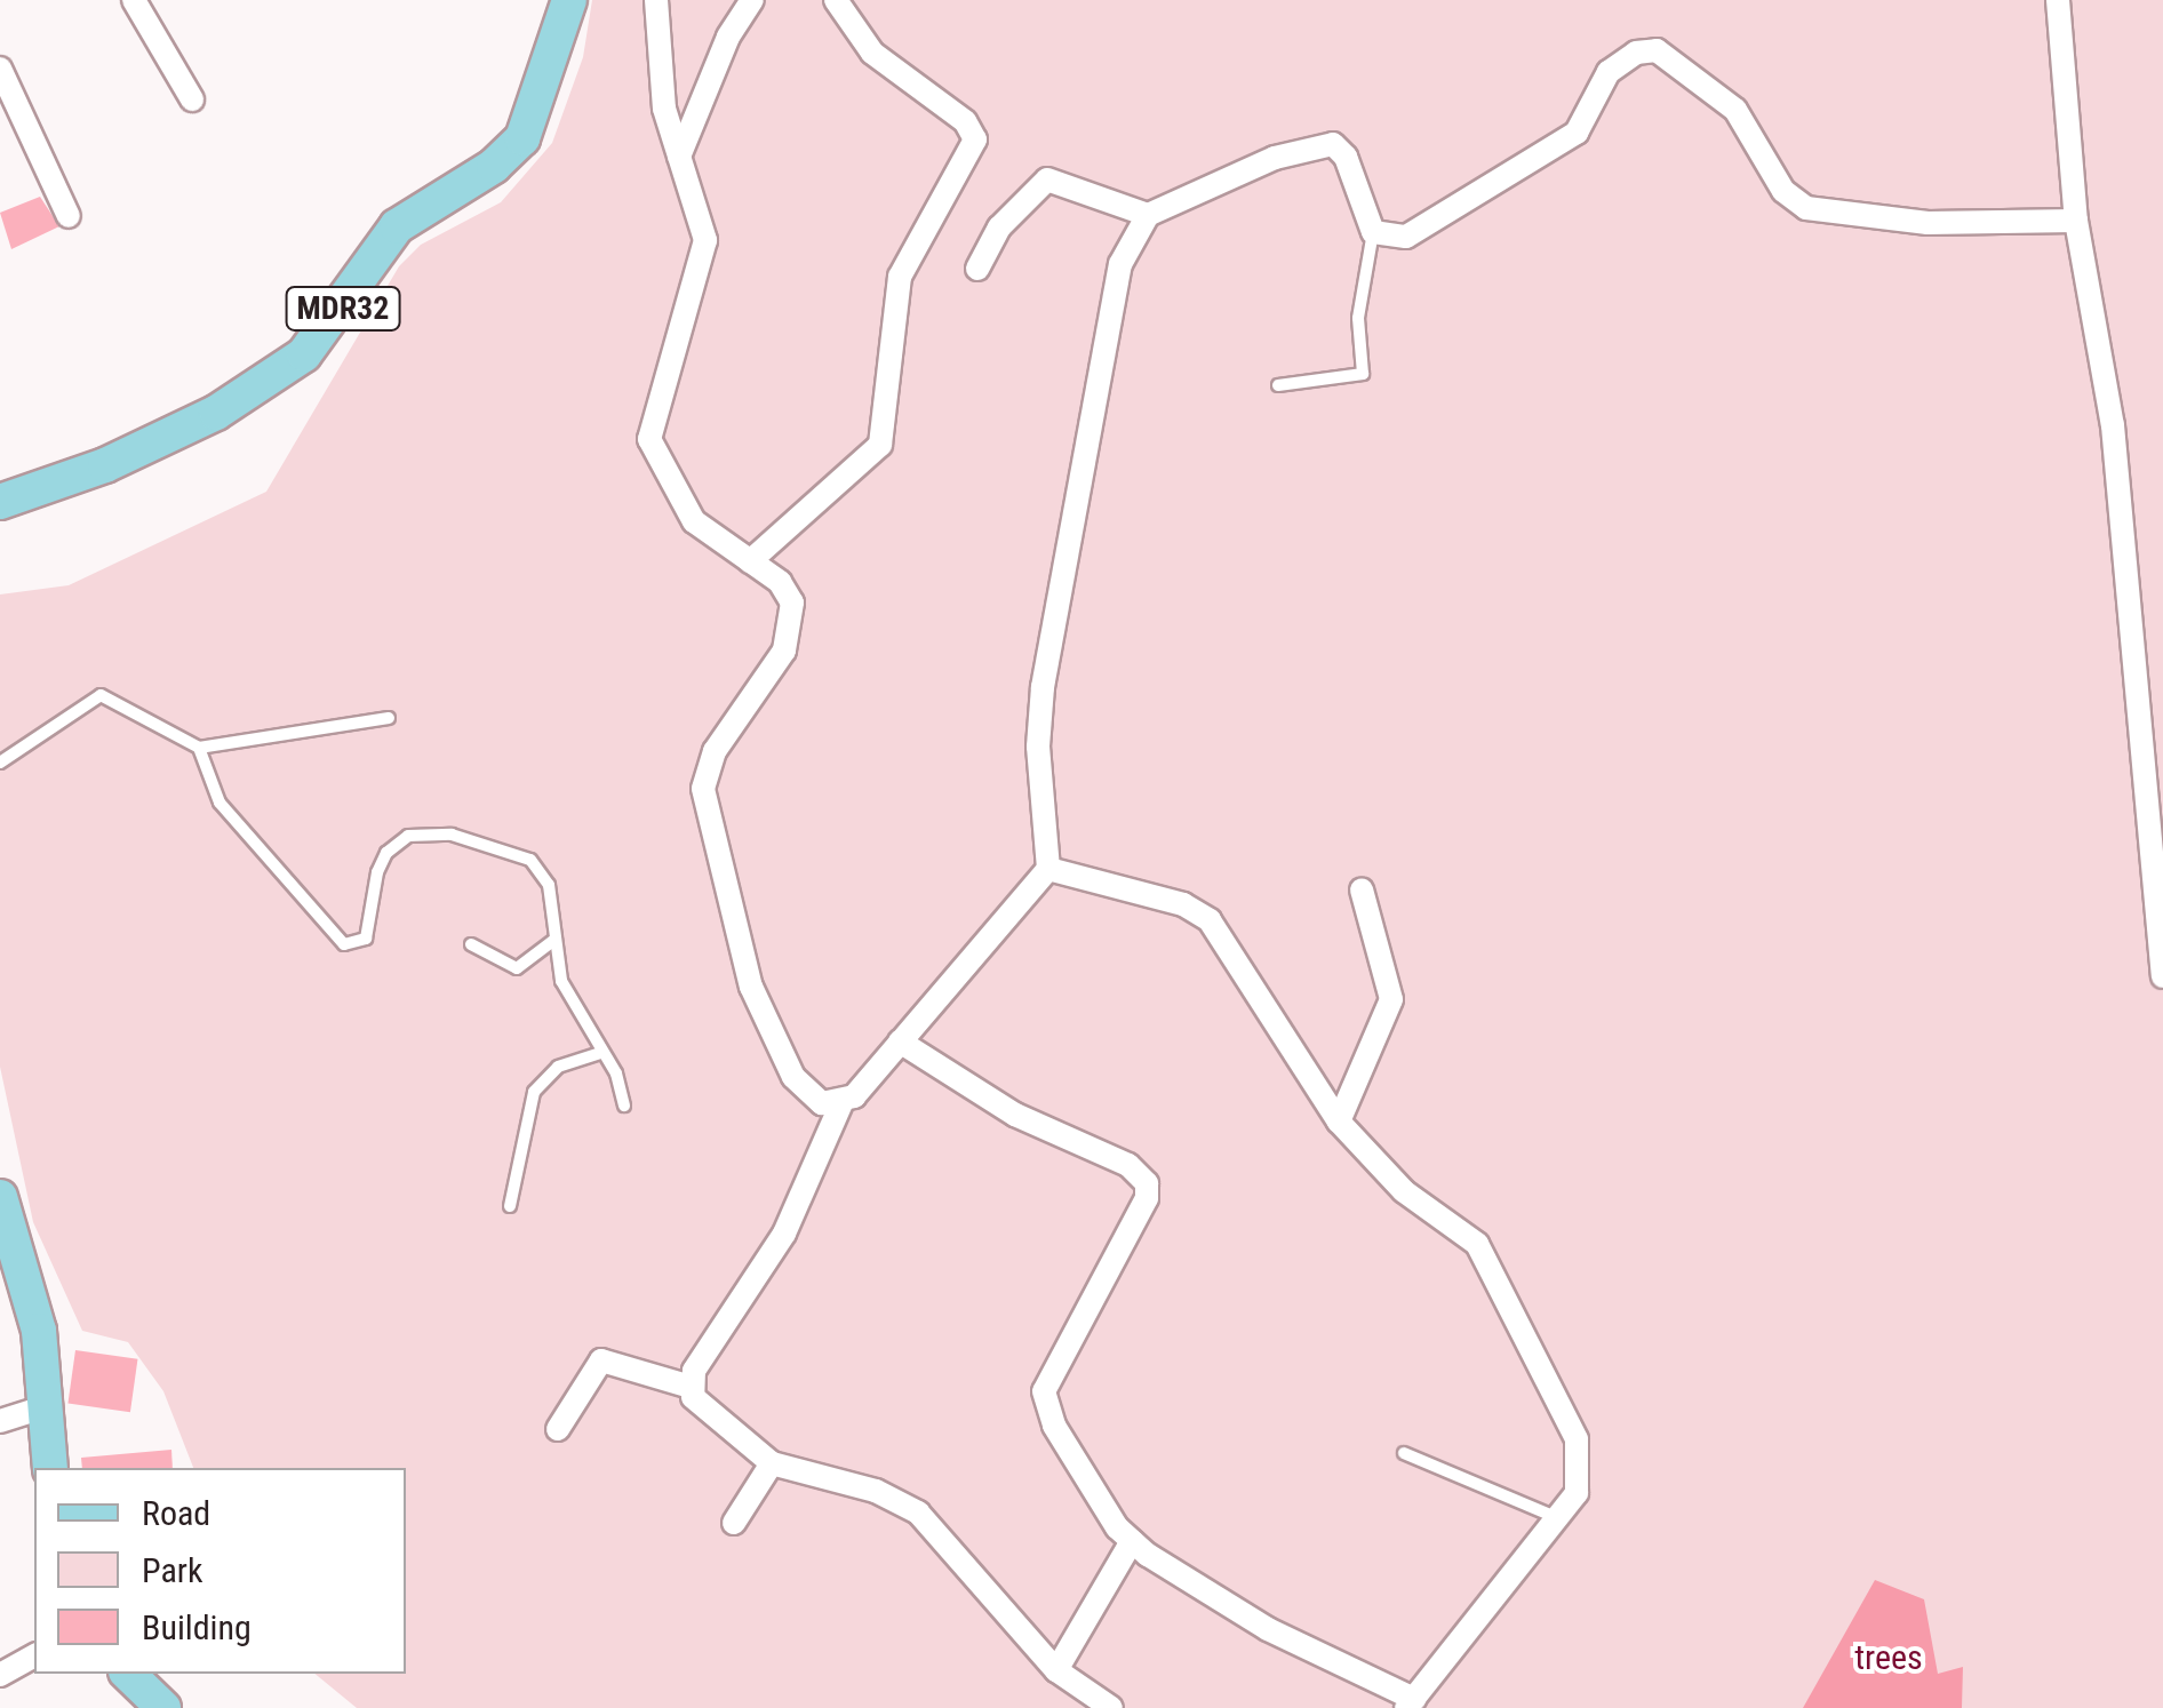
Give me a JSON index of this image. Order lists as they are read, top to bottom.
{
  "streets": {
    "main road": ["MDR32"]
  },
  "parks": ["trees"],
  "legend": ["Road", "Park", "Building"]
}
